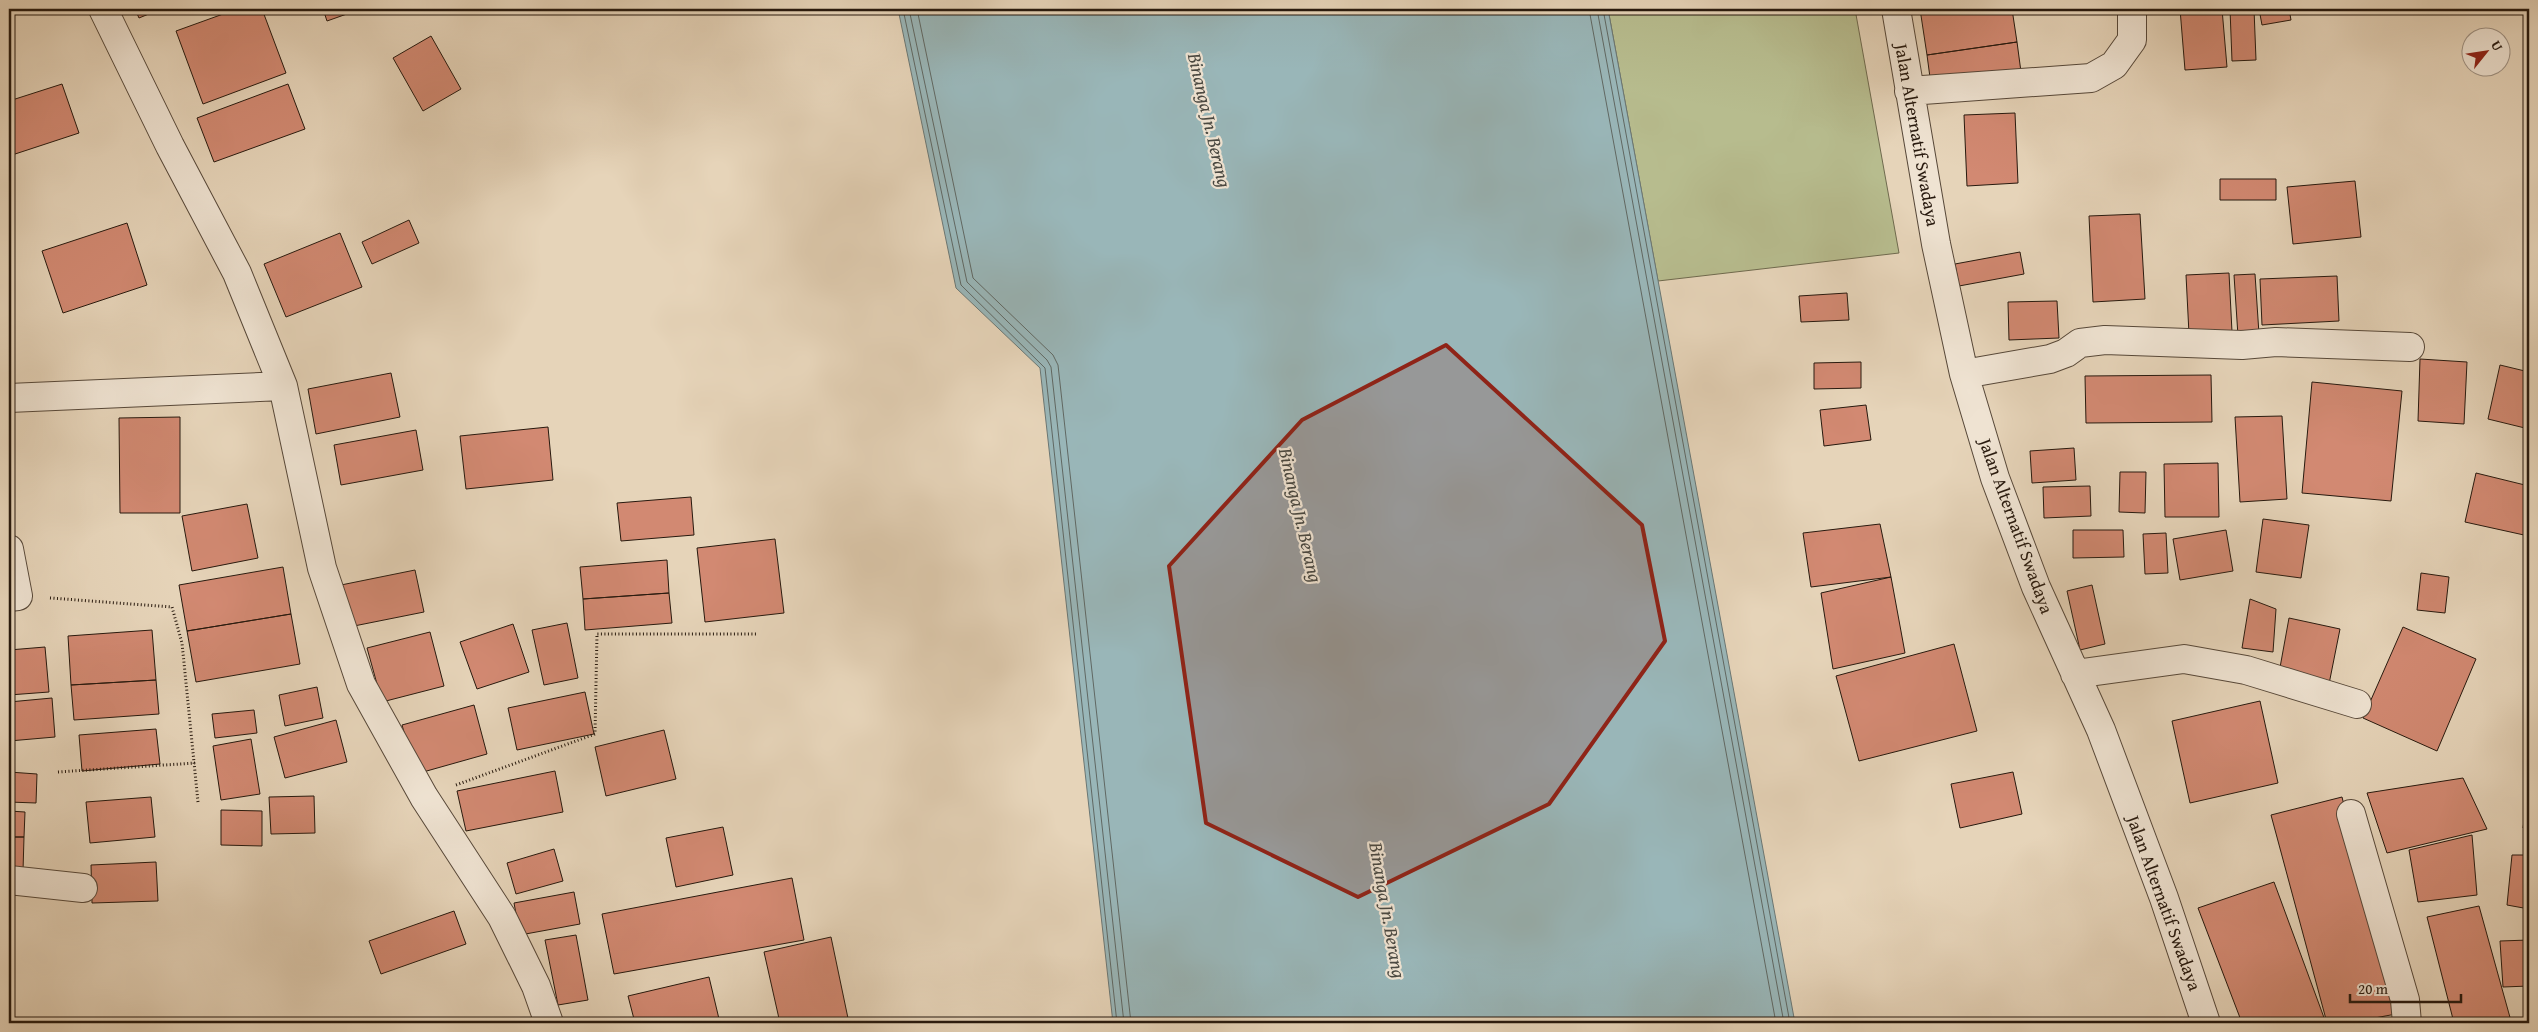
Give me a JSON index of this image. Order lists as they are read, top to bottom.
{
  "streets": {
    "street": ["Jalan Alternatif Swadaya"]
  },
  "water": ["Binanga Jn. Berang"],
  "scale_bar": "20 m",
  "north": "top right"
}
